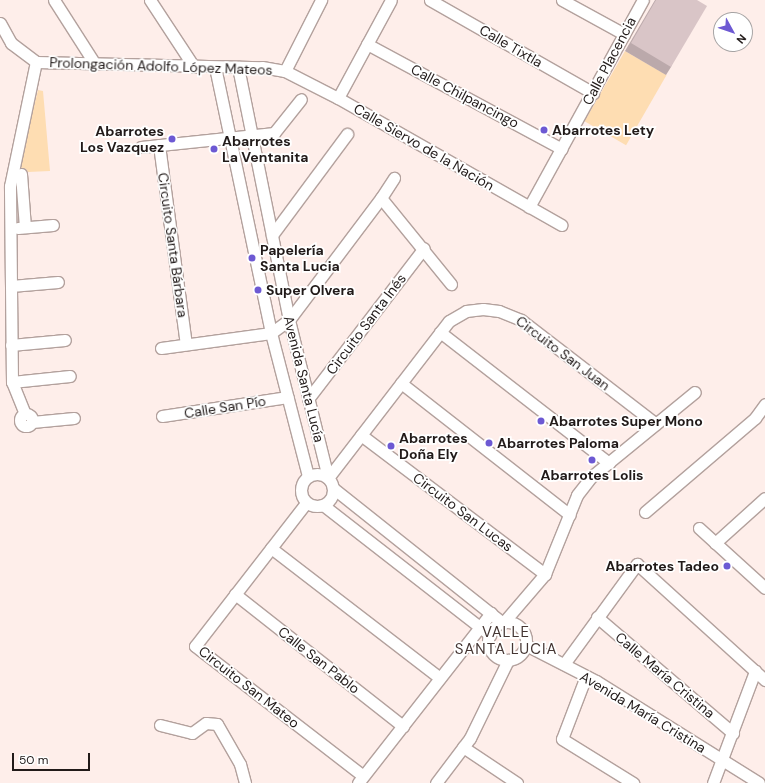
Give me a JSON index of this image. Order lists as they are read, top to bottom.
{
  "streets": {
    "street": [
      "Calle Tixtla",
      "Calle Placencia",
      "Prolongación Adolfo López Mateos",
      "Calle Chilpancingo",
      "Calle Siervo de la Nación",
      "Circuito Santa Bárbara",
      "Circuito Santa Inés",
      "Circuito San Juan",
      "Avenida Santa Lucía",
      "Calle San Pío",
      "Circuito San Lucas",
      "Calle San Pablo",
      "Calle María Cristina",
      "Circuito San Mateo",
      "Avenida María Cristina"
    ]
  },
  "crossings": [
    ["Calle Tixtla", "Calle Placencia"],
    ["Calle Placencia", "Calle Chilpancingo"],
    ["Calle Placencia", "Calle Siervo de la Nación"],
    ["Prolongación Adolfo López Mateos", "Calle Siervo de la Nación"],
    ["Prolongación Adolfo López Mateos", "Avenida Santa Lucía"],
    ["Circuito Santa Inés", "Avenida Santa Lucía"],
    ["Avenida Santa Lucía", "Calle San Pío"],
    ["Avenida Santa Lucía", "Circuito San Mateo"],
    ["Calle San Pablo", "Circuito San Mateo"]
  ],
  "districts": ["VALLE SANTA LUCIA"],
  "places": [
    "Abarrotes Lety",
    "Abarrotes Los Vazquez",
    "Abarrotes La Ventanita",
    "Papelería Santa Lucia",
    "Super Olvera",
    "Abarrotes Super Mono",
    "Abarrotes Paloma",
    "Abarrotes Doña Ely",
    "Abarrotes Lolis",
    "Abarrotes Tadeo"
  ],
  "scale_bar": "50 m",
  "north": "bottom right"
}
